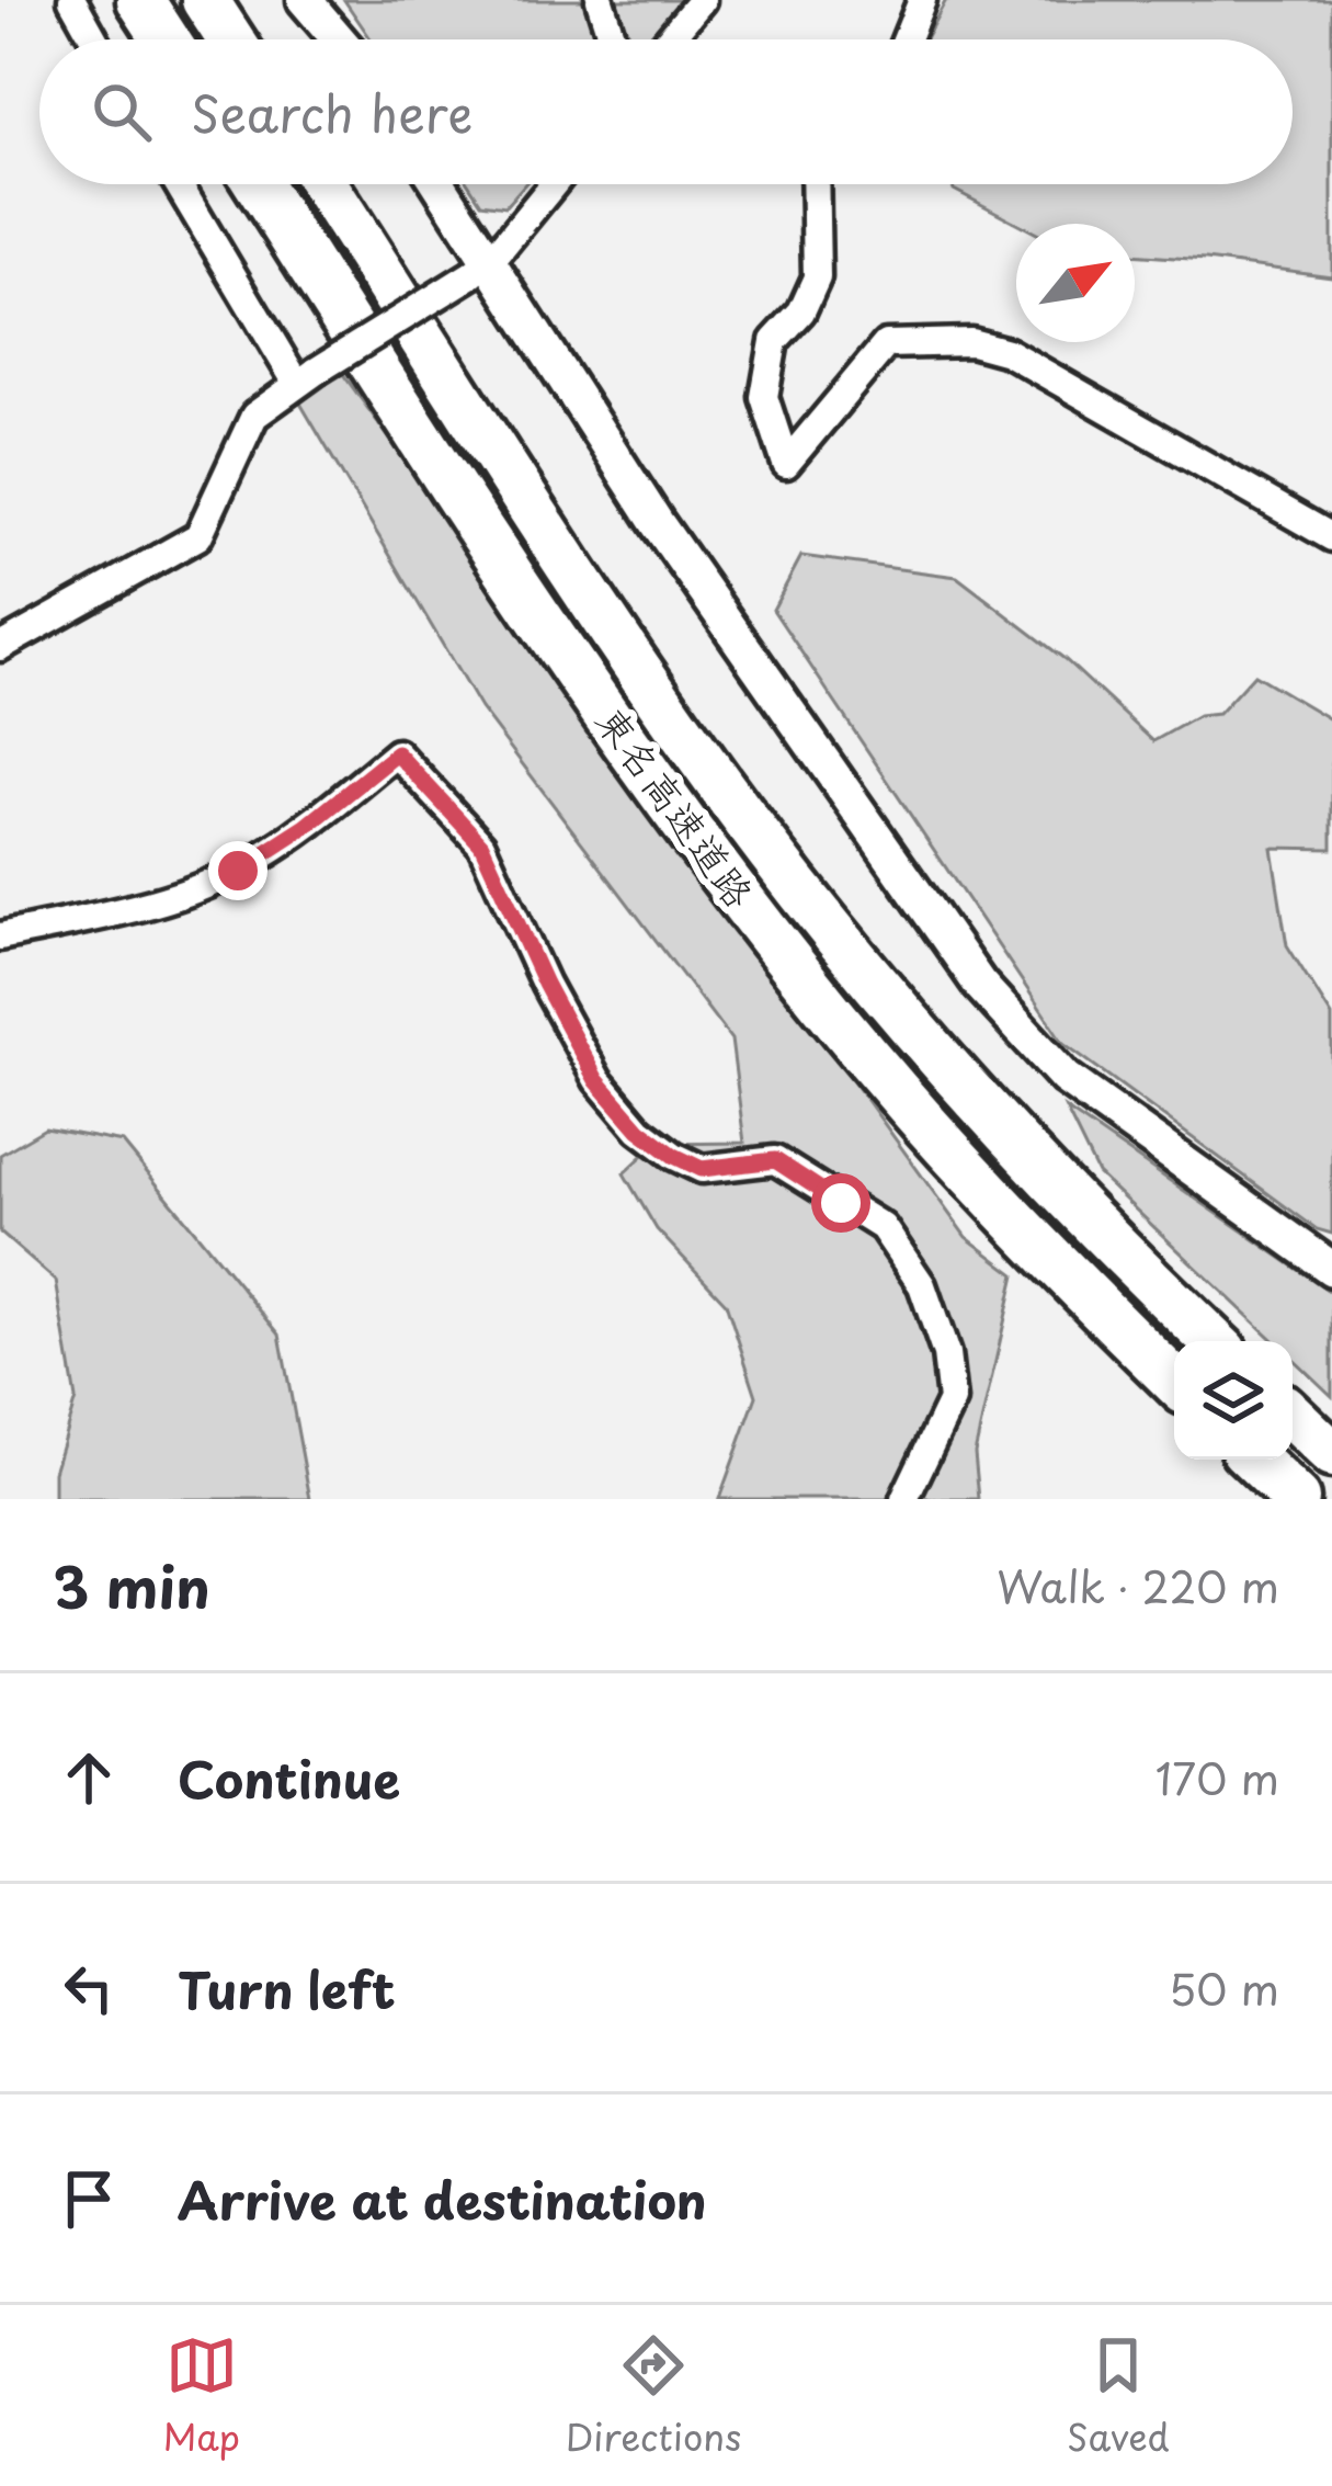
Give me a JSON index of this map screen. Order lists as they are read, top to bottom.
{
  "streets": {
    "highway": ["東名高速道路"]
  },
  "north": "top right",
  "page": {
    "search": "Search here",
    "heading": ["3 min", "Walk · 220 m"],
    "list": [
      ["Continue", "170 m"],
      ["Turn left", "50 m"],
      "Arrive at destination"
    ],
    "nav": ["Map", "Directions", "Saved"]
  }
}
